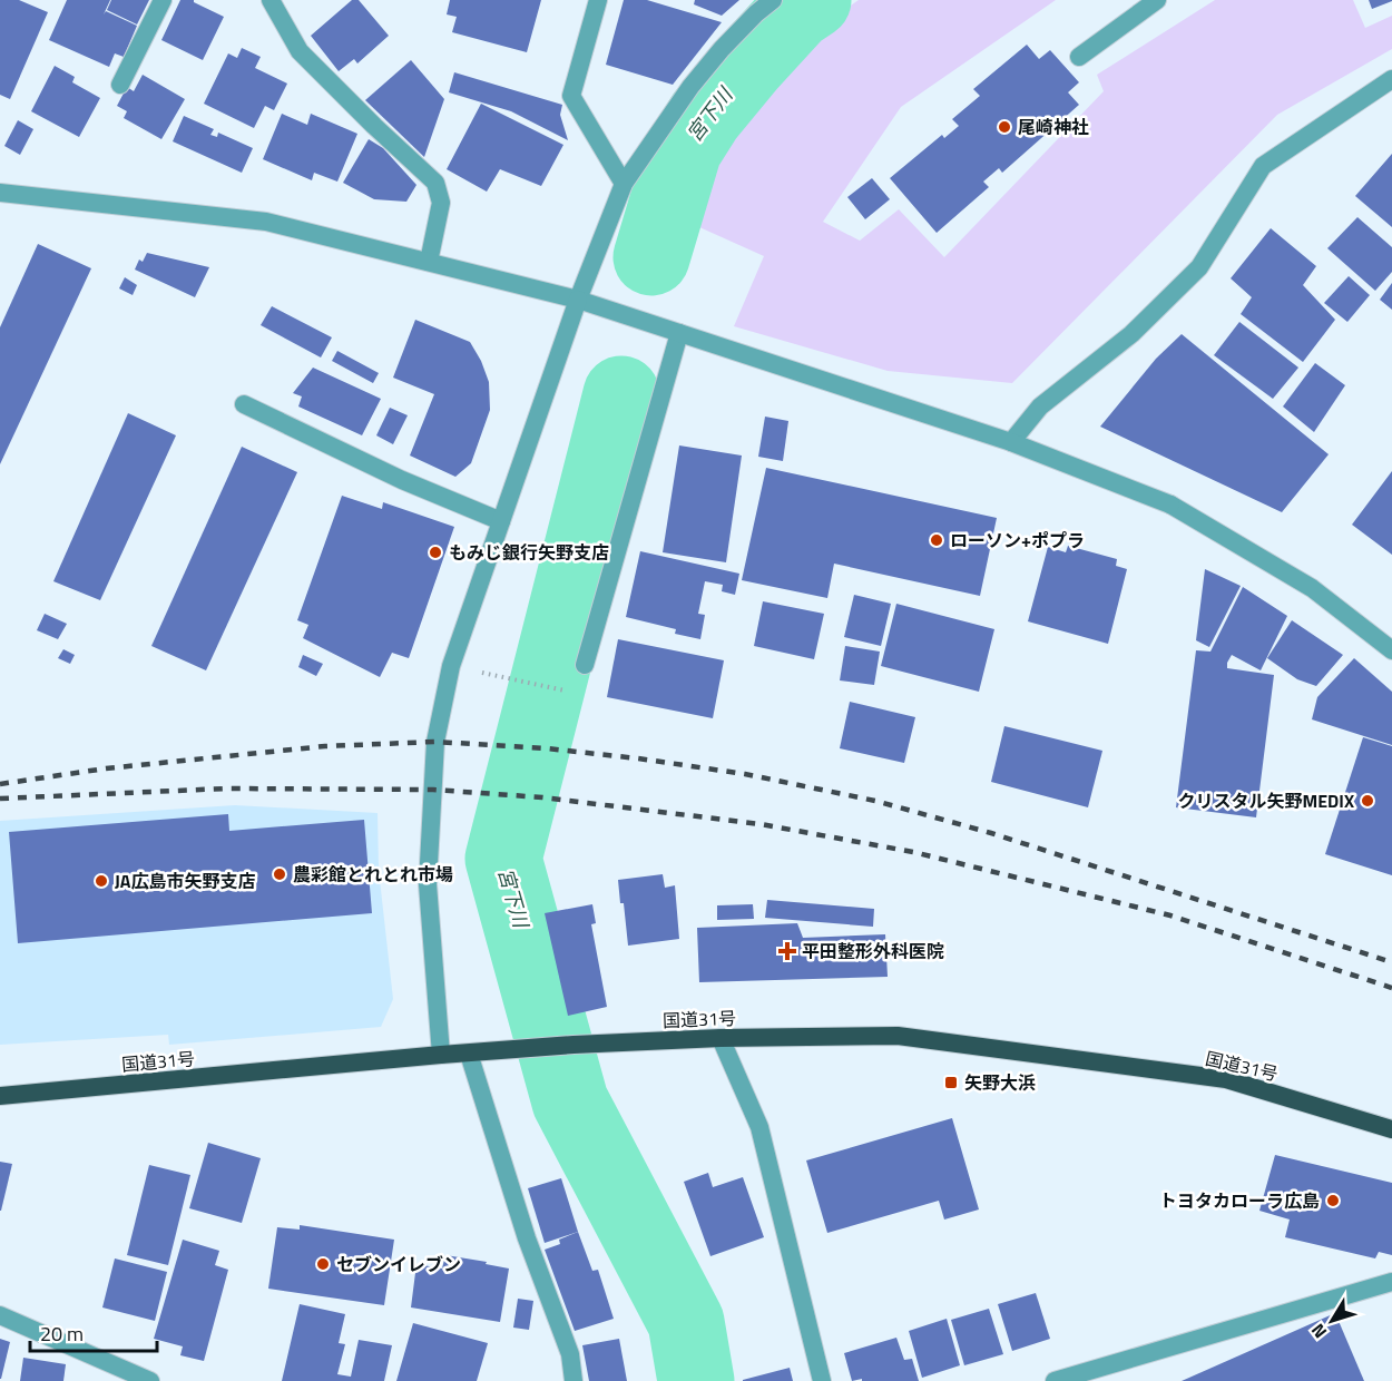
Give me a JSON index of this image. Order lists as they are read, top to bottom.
{
  "streets": {
    "highway": ["国道31号"]
  },
  "water": ["宮下川"],
  "places": {
    "other": [
      "尾崎神社",
      "ローソン+ポプラ",
      "もみじ銀行矢野支店",
      "クリスタル矢野MEDIX",
      "農彩館とれとれ市場",
      "JA広島市矢野支店",
      "トヨタカローラ広島",
      "セブンイレブン"
    ],
    "health": ["平田整形外科医院"],
    "transit": ["矢野大浜"]
  },
  "scale_bar": "20 m",
  "north": "bottom left"
}
